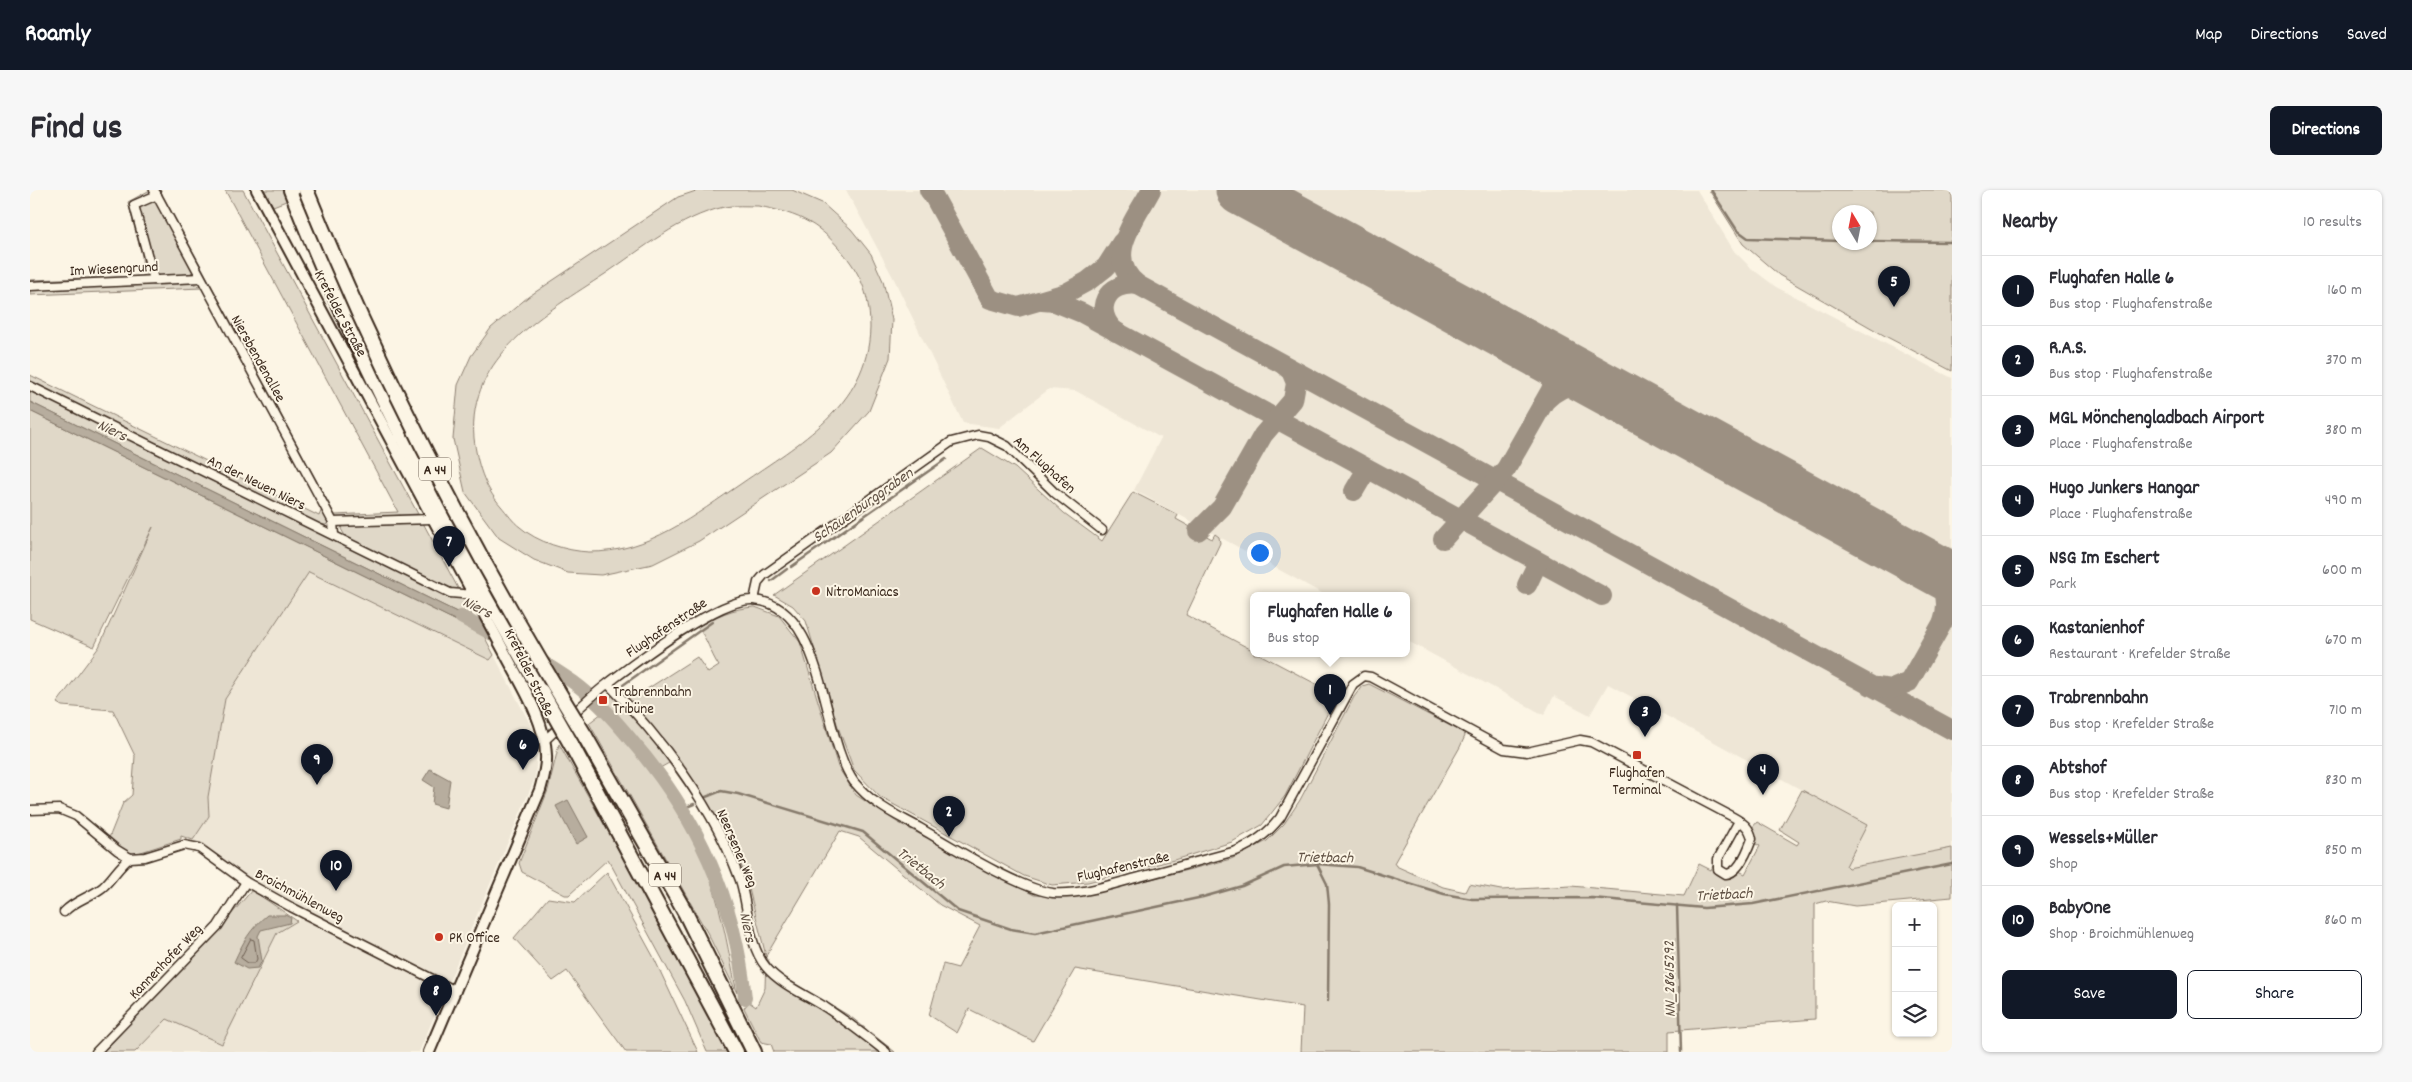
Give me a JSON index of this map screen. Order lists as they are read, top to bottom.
{
  "streets": {
    "highway": ["A 44"],
    "street": [
      "Im Wiesengrund",
      "Krefelder Straße",
      "Niersbendenallee",
      "Am Flughafen",
      "An der Neuen Niers",
      "Flughafenstraße",
      "Neersener Weg",
      "Broichmühlenweg",
      "Kannenhofer Weg"
    ]
  },
  "crossings": [
    ["Im Wiesengrund", "Niersbendenallee"],
    ["Krefelder Straße", "An der Neuen Niers"],
    ["Krefelder Straße", "Flughafenstraße"],
    ["Krefelder Straße", "Broichmühlenweg"],
    ["Niersbendenallee", "An der Neuen Niers"],
    ["Am Flughafen", "Flughafenstraße"],
    ["Flughafenstraße", "Neersener Weg"],
    ["Broichmühlenweg", "Kannenhofer Weg"]
  ],
  "water": [
    "Niers",
    "Schauenburggraben",
    "Trietbach",
    "NN_28615292"
  ],
  "places": {
    "other": ["NitroManiacs", "PK Office"],
    "transit": ["Trabrennbahn Tribüne", "Flughafen Terminal"]
  },
  "north": "top",
  "page": {
    "header": "Roamly",
    "nav": ["Map", "Directions", "Saved"],
    "title": "Find us",
    "buttons": [
      "Directions",
      ["Save", "Share"]
    ],
    "heading": ["Nearby", "10 results"],
    "list": [
      {
        "mark": "1",
        "name": "Flughafen Halle 6",
        "note": "Bus stop · Flughafenstraße",
        "value": "160 m"
      },
      {
        "mark": "2",
        "name": "R.A.S.",
        "note": "Bus stop · Flughafenstraße",
        "value": "370 m"
      },
      {
        "mark": "3",
        "name": "MGL Mönchengladbach Airport",
        "note": "Place · Flughafenstraße",
        "value": "380 m"
      },
      {
        "mark": "4",
        "name": "Hugo Junkers Hangar",
        "note": "Place · Flughafenstraße",
        "value": "490 m"
      },
      {
        "mark": "5",
        "name": "NSG Im Eschert",
        "note": "Park",
        "value": "600 m"
      },
      {
        "mark": "6",
        "name": "Kastanienhof",
        "note": "Restaurant · Krefelder Straße",
        "value": "670 m"
      },
      {
        "mark": "7",
        "name": "Trabrennbahn",
        "note": "Bus stop · Krefelder Straße",
        "value": "710 m"
      },
      {
        "mark": "8",
        "name": "Abtshof",
        "note": "Bus stop · Krefelder Straße",
        "value": "830 m"
      },
      {
        "mark": "9",
        "name": "Wessels+Müller",
        "note": "Shop",
        "value": "850 m"
      },
      {
        "mark": "10",
        "name": "BabyOne",
        "note": "Shop · Broichmühlenweg",
        "value": "860 m"
      }
    ],
    "pins": [
      "5",
      "7",
      "1",
      "3",
      "6",
      "9",
      "4",
      "2",
      "10",
      "8"
    ],
    "popup": ["Flughafen Halle 6", "Bus stop"],
    "map_buttons": ["+", "−"]
  }
}
